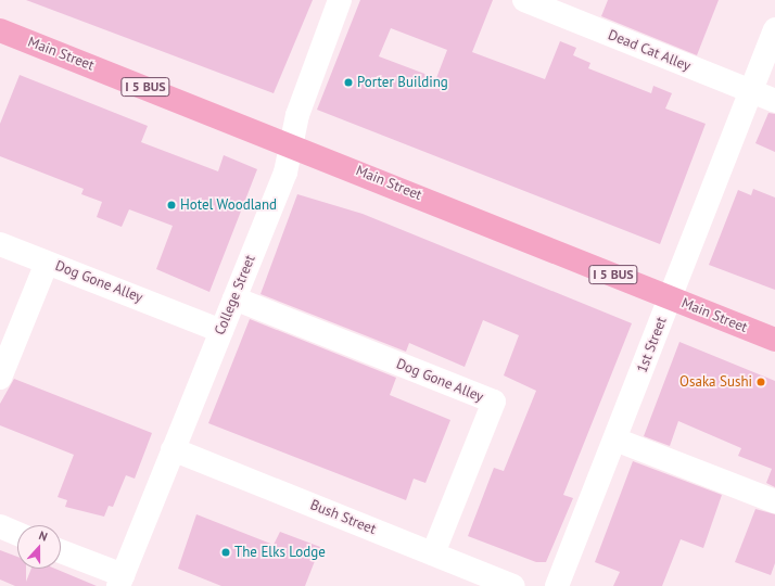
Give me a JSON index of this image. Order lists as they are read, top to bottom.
{
  "streets": {
    "main road": ["Main Street", "I 5 BUS"],
    "street": [
      "Dead Cat Alley",
      "Dog Gone Alley",
      "College Street",
      "1st Street",
      "Bush Street"
    ]
  },
  "crossings": [
    ["Dead Cat Alley", "1st Street"],
    ["Main Street", "College Street"],
    ["Main Street", "1st Street"],
    ["Dog Gone Alley", "College Street"],
    ["Dog Gone Alley", "Bush Street"],
    ["College Street", "Bush Street"]
  ],
  "places": [
    "Porter Building",
    "Hotel Woodland",
    "Osaka Sushi",
    "The Elks Lodge"
  ],
  "north": "top"
}
